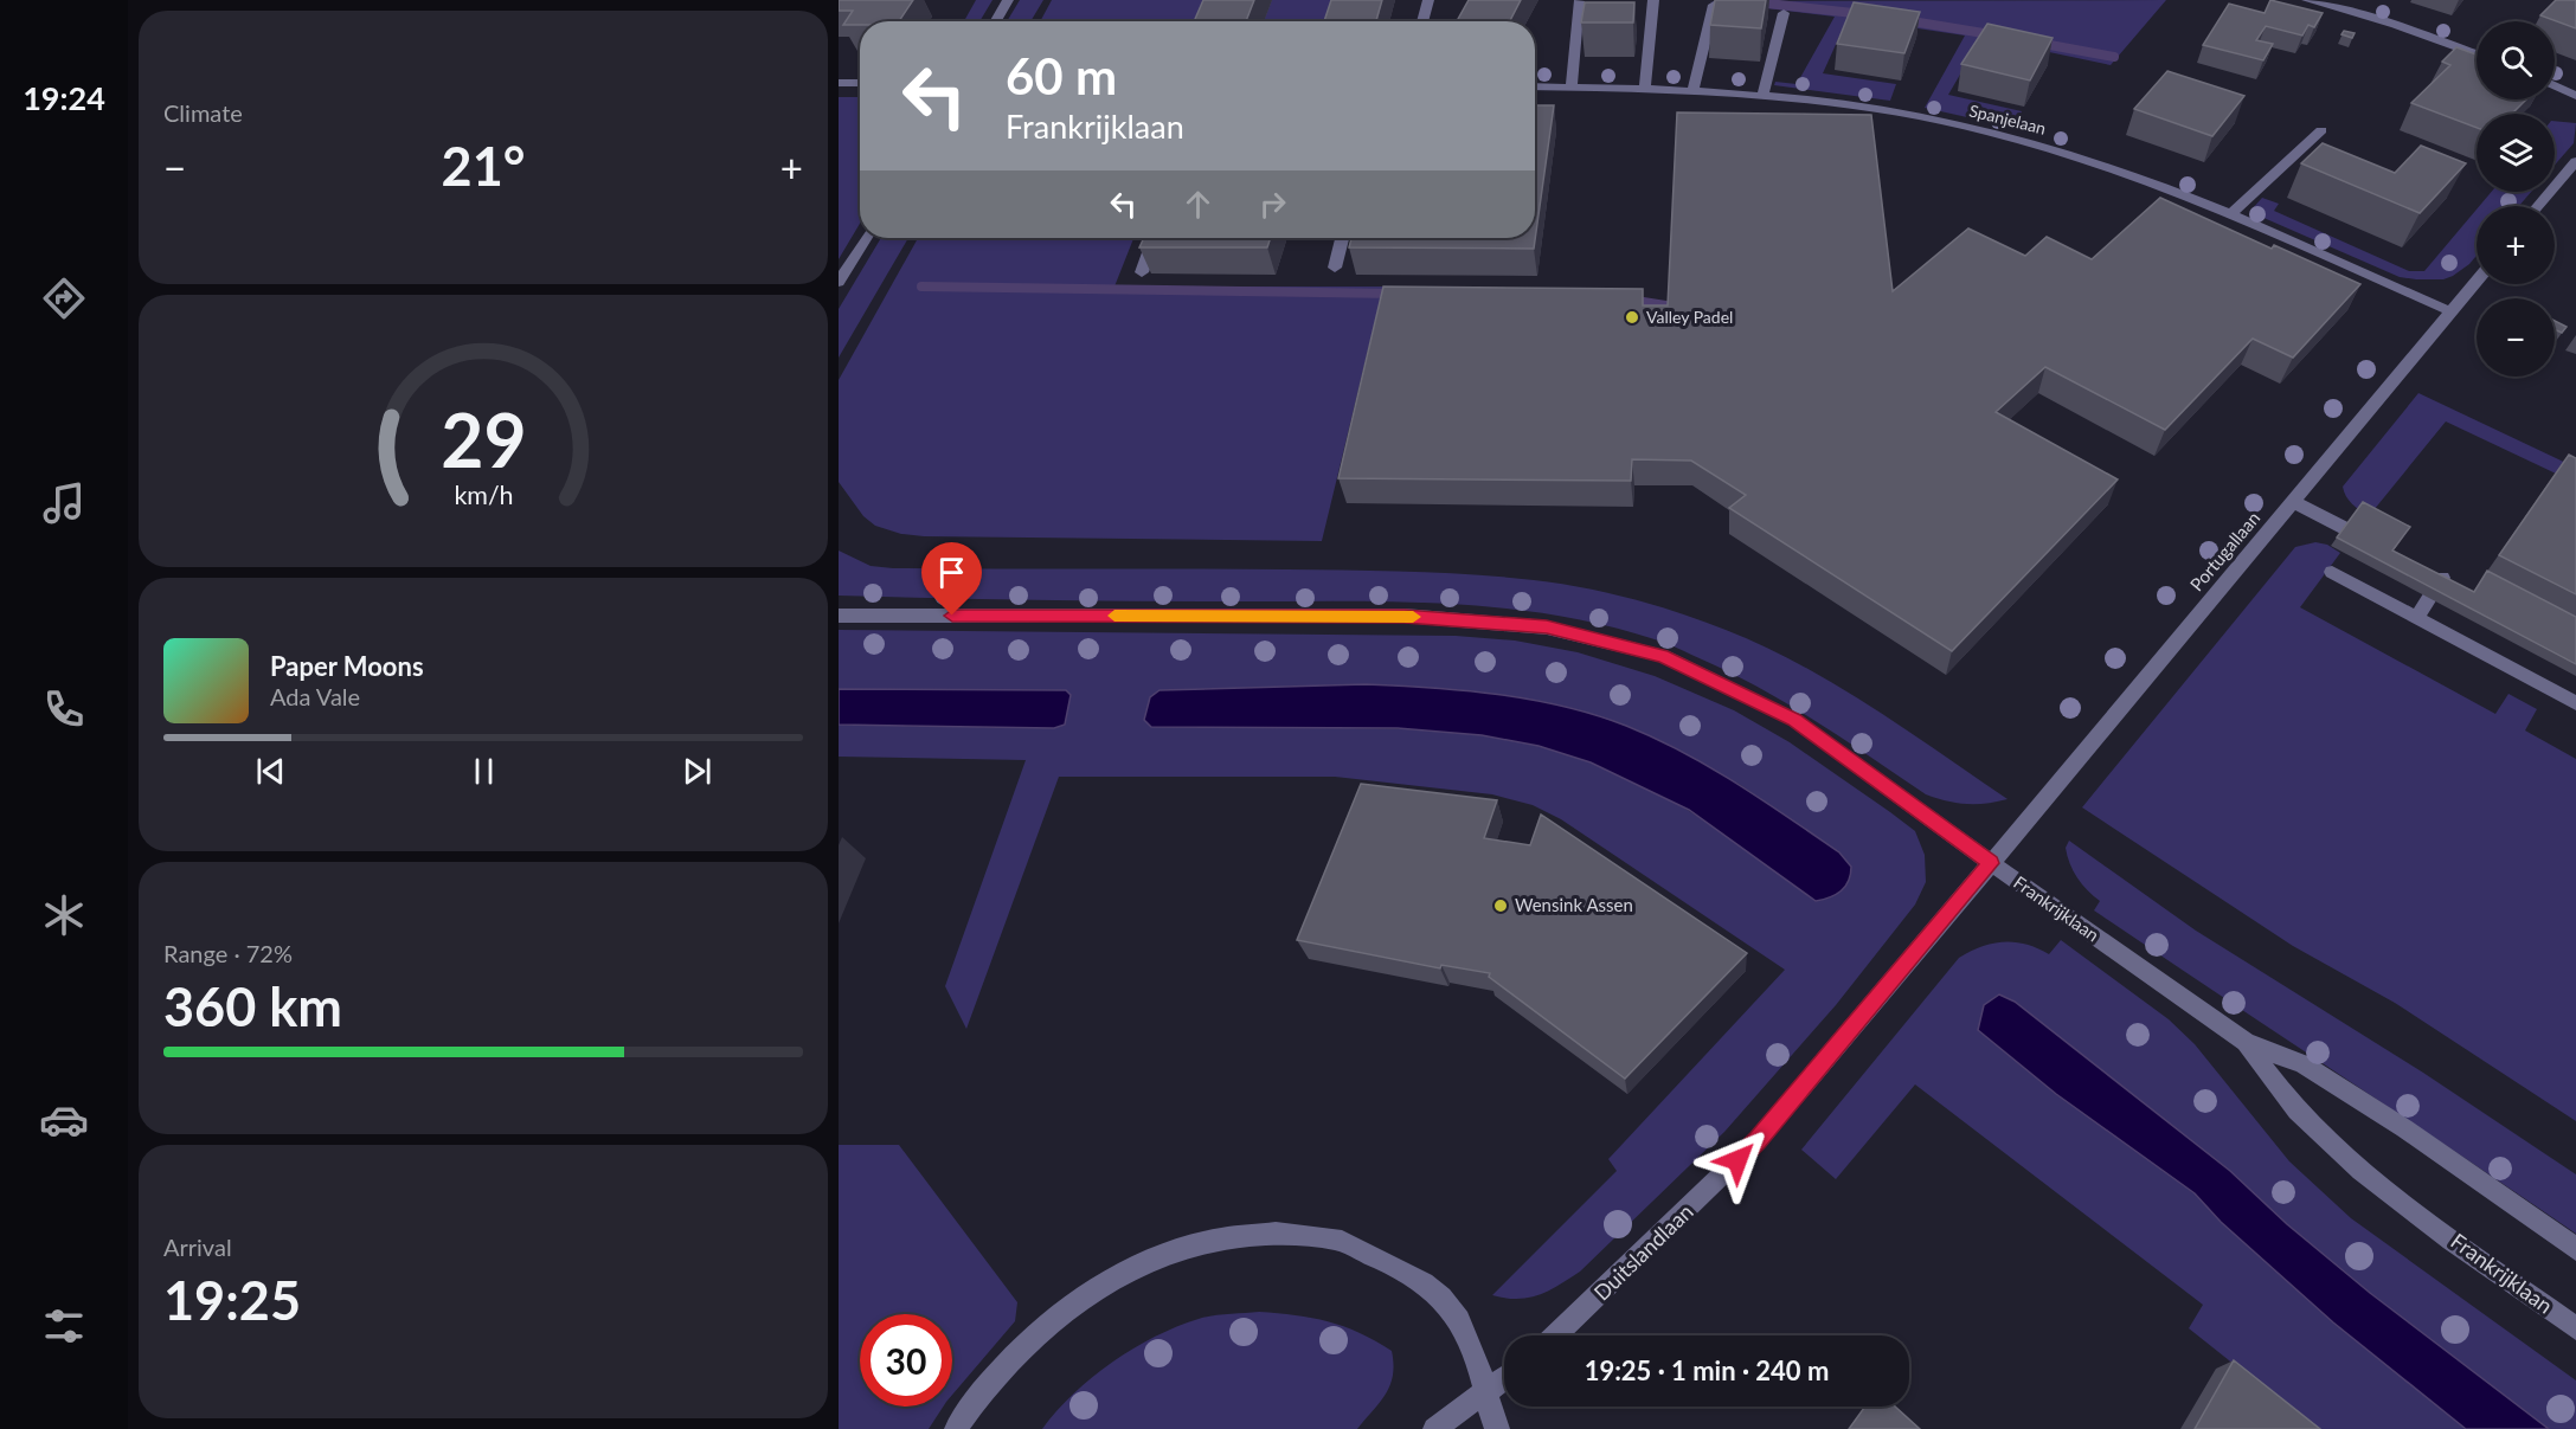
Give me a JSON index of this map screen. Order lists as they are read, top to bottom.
{
  "streets": {
    "street": [
      "Spanjelaan",
      "Portugallaan",
      "Frankrijklaan",
      "Duitslandlaan"
    ]
  },
  "crossings": [
    ["Spanjelaan", "Portugallaan"],
    ["Portugallaan", "Frankrijklaan"],
    ["Portugallaan", "Duitslandlaan"],
    ["Frankrijklaan", "Duitslandlaan"]
  ],
  "places": ["Valley Padel", "Wensink Assen"],
  "page": {
    "tabs": "19:24",
    "tile": [
      "Climate",
      ["Range · 72%", "360 km"],
      ["Arrival", "19:25"]
    ],
    "map_buttons": ["+", "−"],
    "turn": ["60 m", "Frankrijklaan"],
    "heat": ["−", "21°", "+"],
    "song": ["Paper Moons", "Ada Vale"],
    "limit": "30",
    "trip": "19:25 · 1 min · 240 m",
    "gauge": ["29", "km/h"]
  }
}
